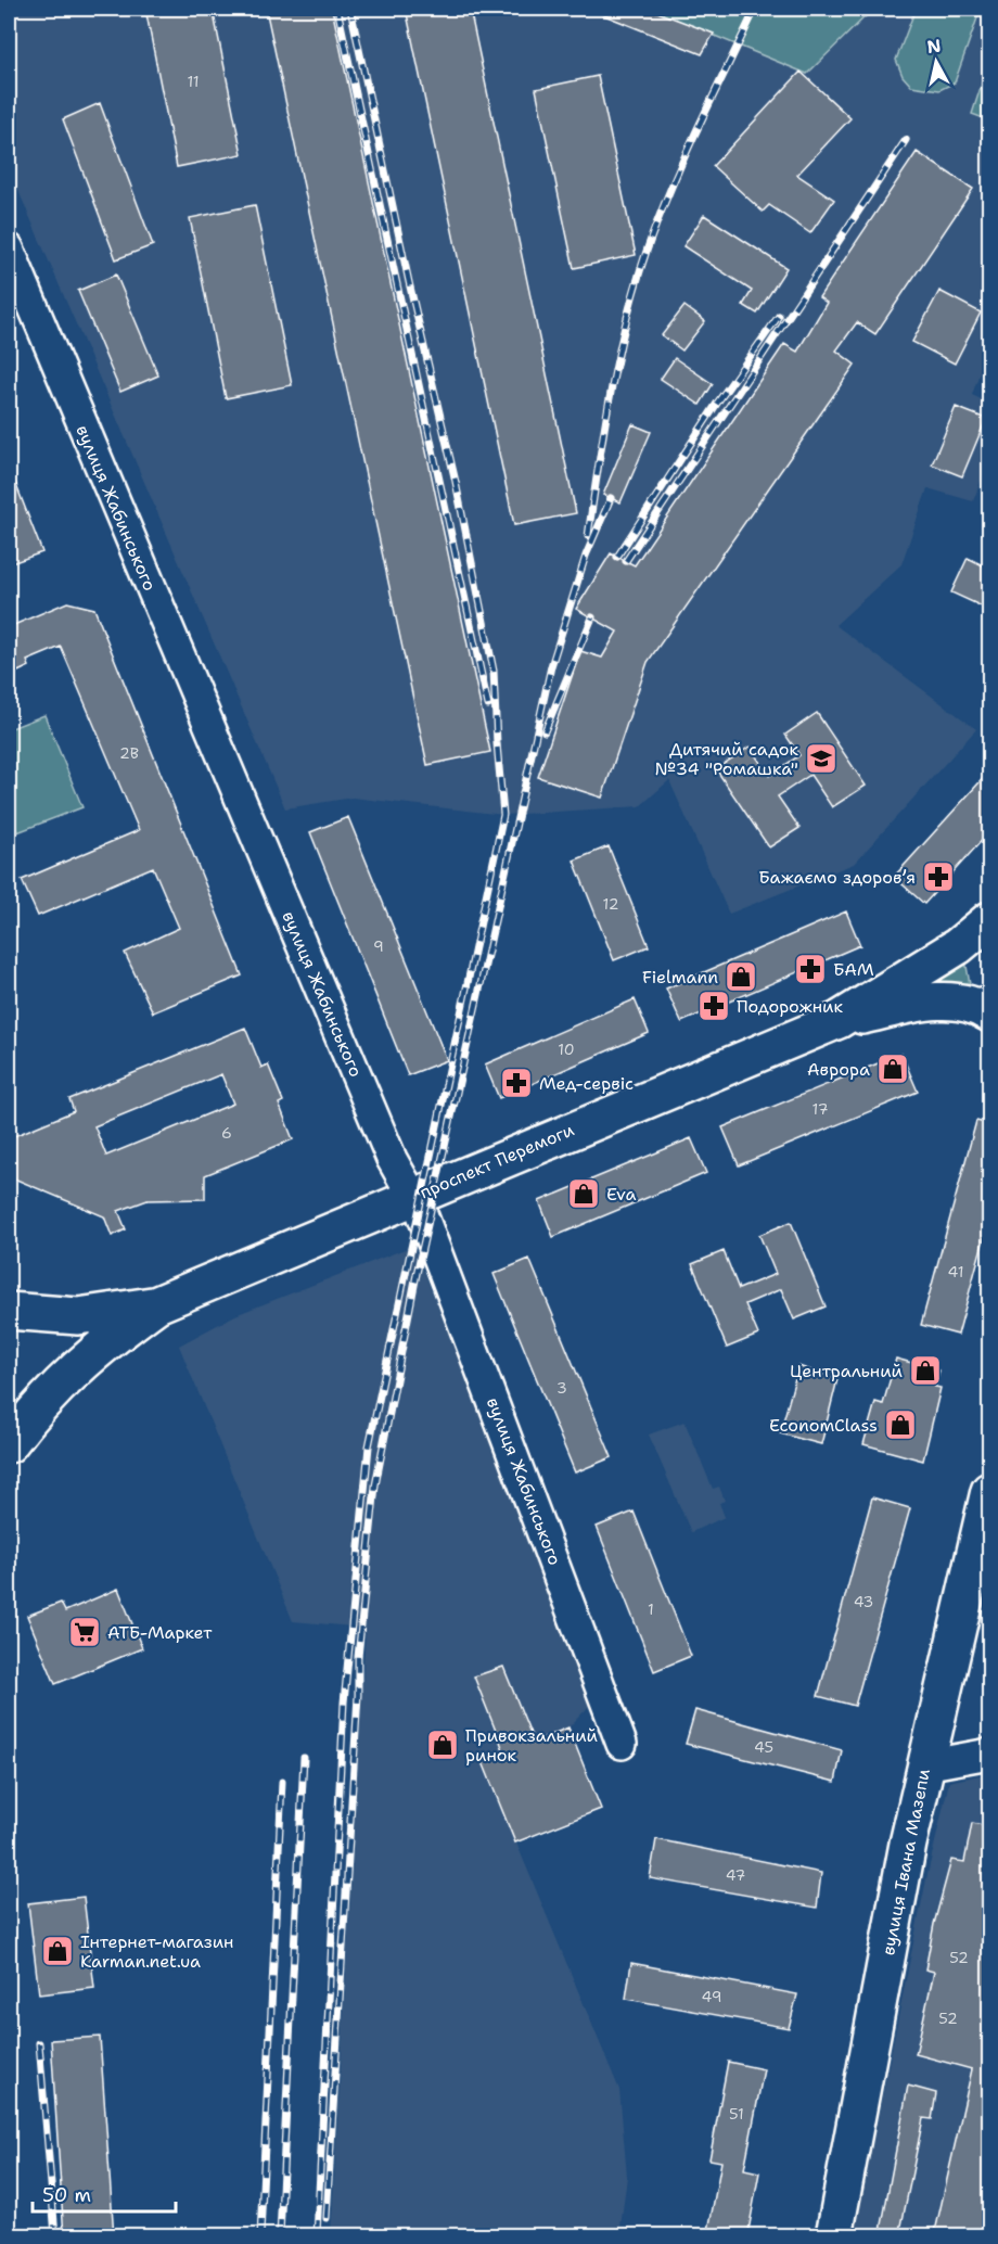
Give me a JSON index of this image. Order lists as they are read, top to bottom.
{
  "streets": {
    "main road": ["проспект Перемоги", "вулиця Івана Мазепи"],
    "street": ["вулиця Жабинського"]
  },
  "crossings": [
    ["вулиця Жабинського", "проспект Перемоги"]
  ],
  "places": {
    "school or university": ["Дитячий садок №34 \"Ромашка\""],
    "pharmacy": [
      "Бажаємо здоровʼя",
      "БАМ",
      "Подорожник",
      "Мед-сервіс"
    ],
    "shop": [
      "Fielmann",
      "Аврора",
      "Eva",
      "Центральний",
      "EconomClass",
      "Привокзальний ринок",
      "Інтернет-магазин Karman.net.ua"
    ],
    "supermarket": ["АТБ-Маркет"]
  },
  "house_numbers": [
    "11",
    "2В",
    "12",
    "9",
    "10",
    "17",
    "6",
    "41",
    "3",
    "43",
    "1",
    "45",
    "47",
    "52",
    "49",
    "52",
    "51"
  ],
  "scale_bar": "50 m",
  "north": "top"
}
